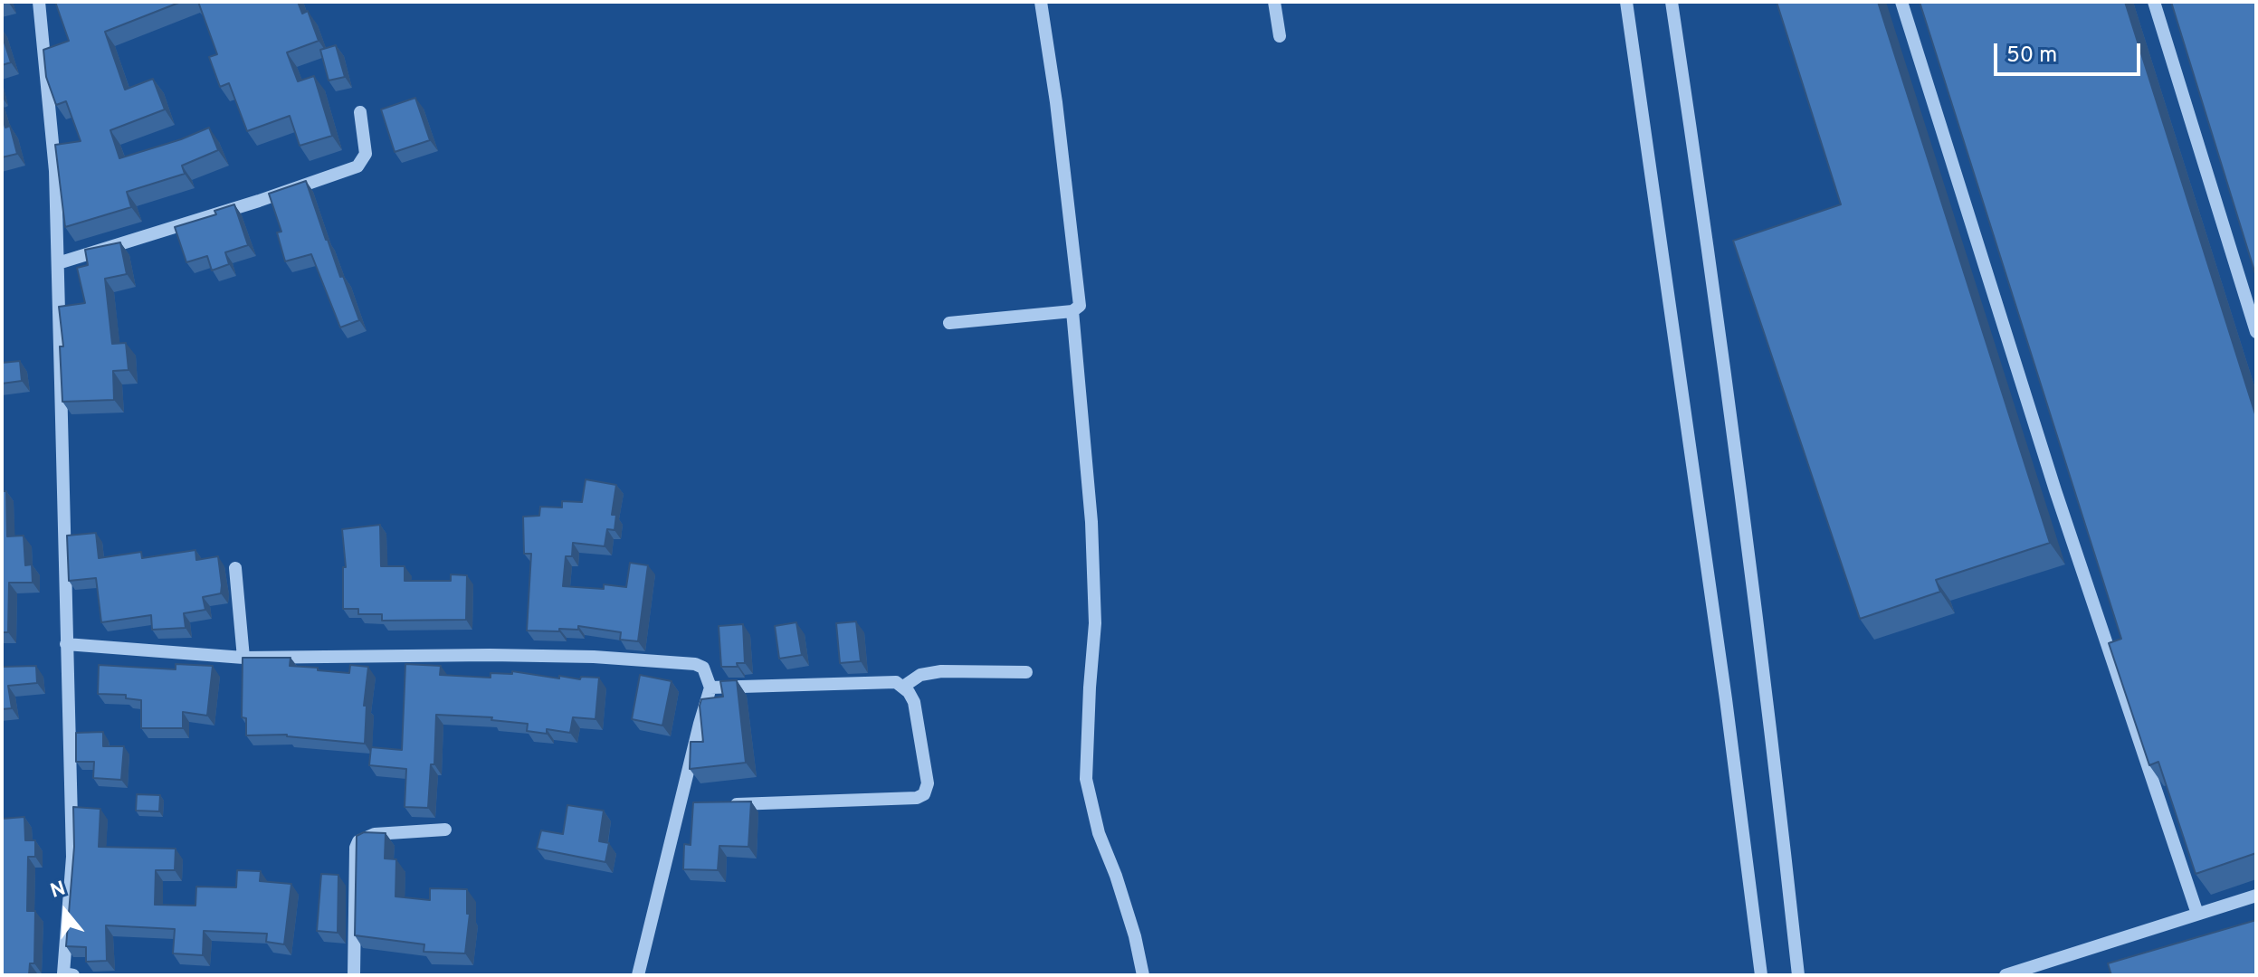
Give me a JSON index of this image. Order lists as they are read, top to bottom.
{
  "scale_bar": "50 m",
  "north": "top"
}
